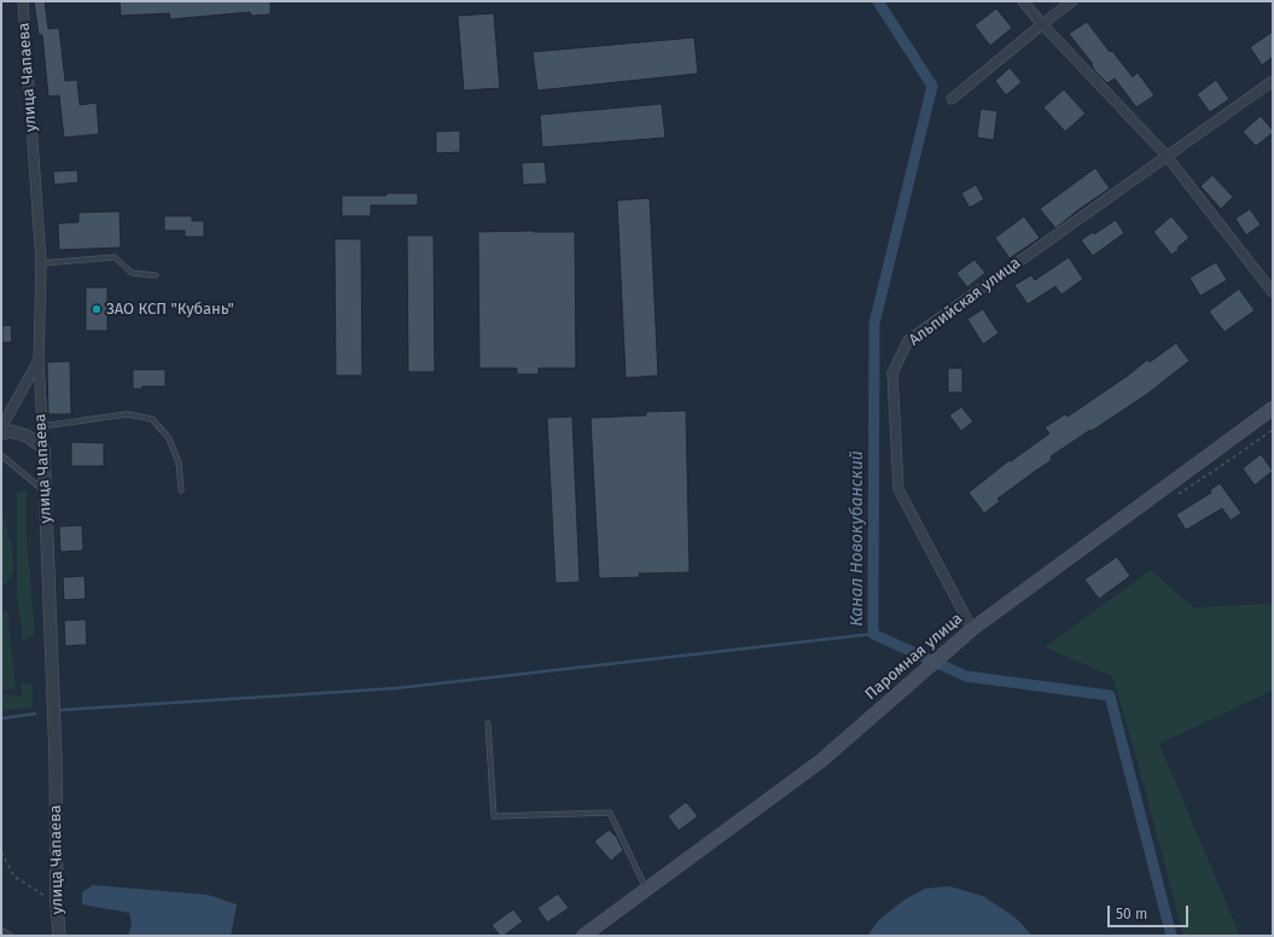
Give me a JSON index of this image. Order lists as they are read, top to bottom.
{
  "streets": {
    "main road": ["Паромная улица"],
    "street": ["улица Чапаева", "Альпийская улица"]
  },
  "crossings": [
    ["Альпийская улица", "Паромная улица"]
  ],
  "water": ["Канал Новокубанский"],
  "places": ["ЗАО КСП \"Кубань\""],
  "scale_bar": "50 m"
}
